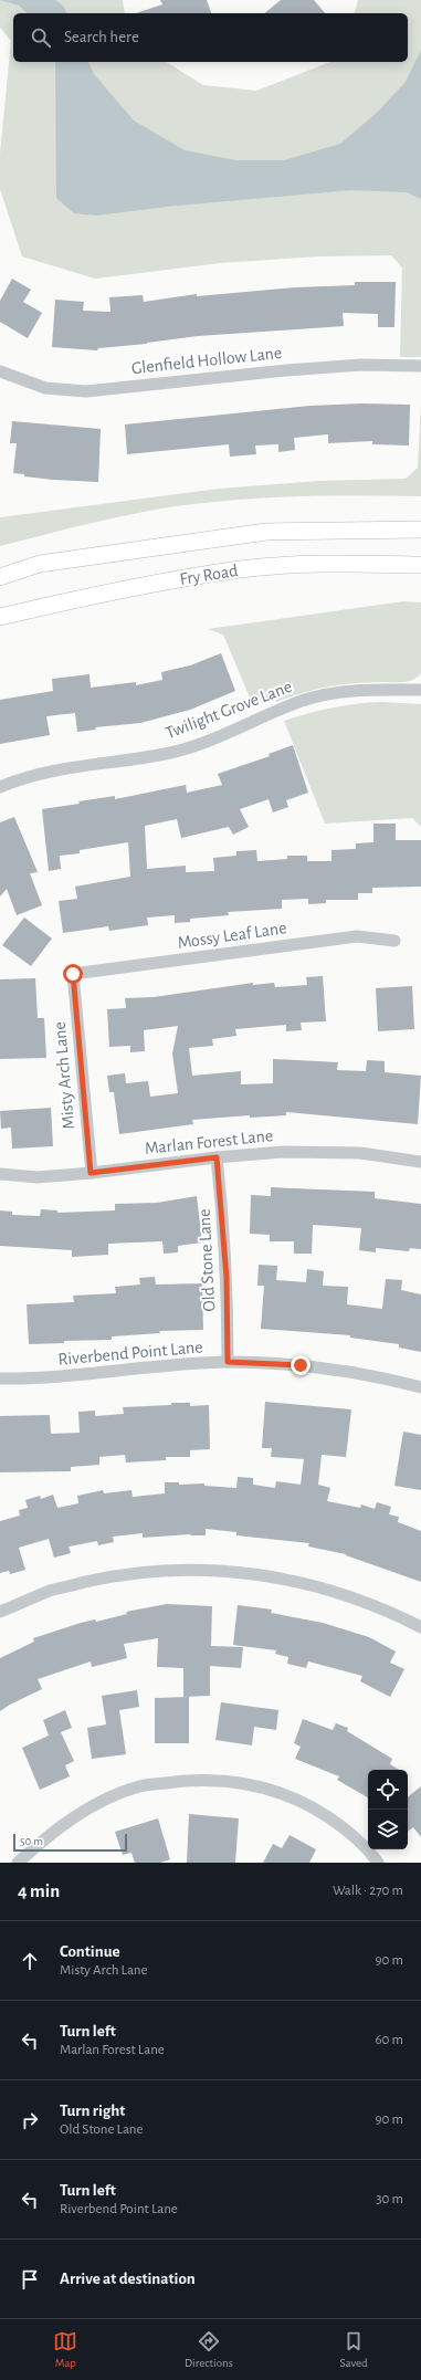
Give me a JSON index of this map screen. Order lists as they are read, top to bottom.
{
  "streets": {
    "main road": ["Fry Road"],
    "street": [
      "Glenfield Hollow Lane",
      "Twilight Grove Lane",
      "Mossy Leaf Lane",
      "Misty Arch Lane",
      "Marlan Forest Lane",
      "Old Stone Lane",
      "Riverbend Point Lane"
    ]
  },
  "crossings": [
    ["Mossy Leaf Lane", "Misty Arch Lane"],
    ["Misty Arch Lane", "Marlan Forest Lane"],
    ["Marlan Forest Lane", "Old Stone Lane"],
    ["Old Stone Lane", "Riverbend Point Lane"]
  ],
  "scale_bar": "50 m",
  "page": {
    "search": "Search here",
    "scale": "50 m",
    "heading": ["4 min", "Walk · 270 m"],
    "list": [
      ["Continue", "Misty Arch Lane", "90 m"],
      ["Turn left", "Marlan Forest Lane", "60 m"],
      ["Turn right", "Old Stone Lane", "90 m"],
      ["Turn left", "Riverbend Point Lane", "30 m"],
      "Arrive at destination"
    ],
    "nav": ["Map", "Directions", "Saved"]
  }
}
